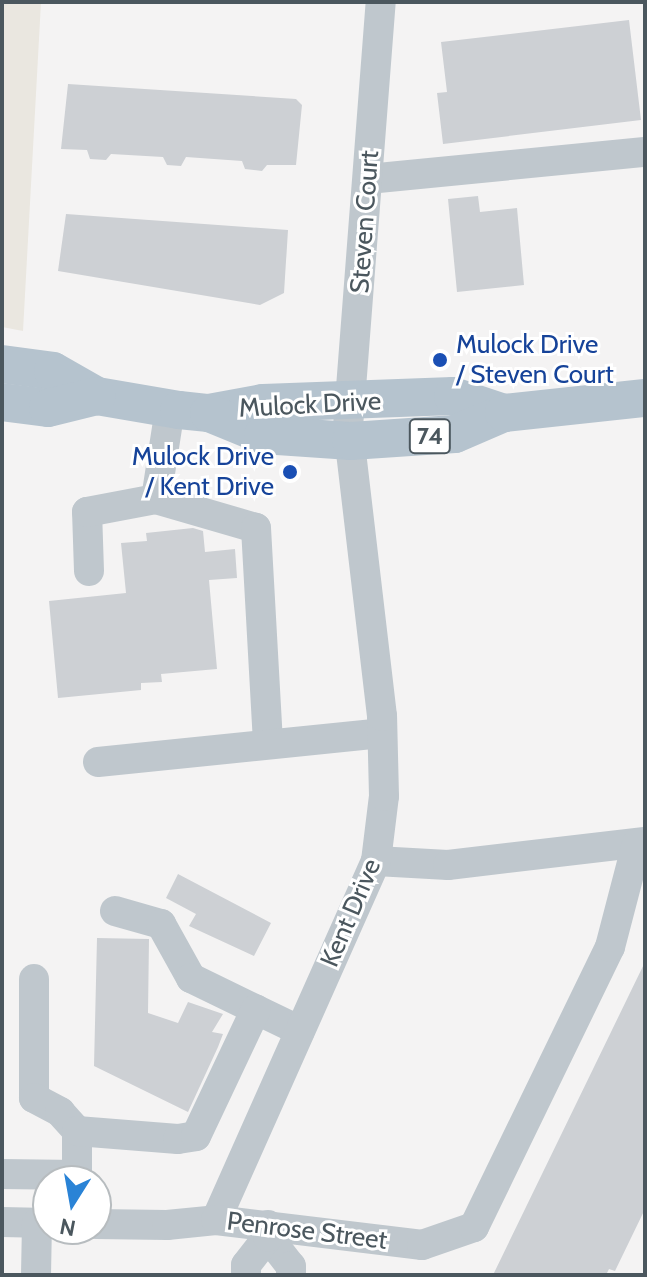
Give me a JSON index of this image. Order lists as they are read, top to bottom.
{
  "streets": {
    "main road": ["Mulock Drive", "74"],
    "street": ["Steven Court", "Kent Drive", "Penrose Street"]
  },
  "crossings": [
    ["Steven Court", "Mulock Drive"],
    ["Steven Court", "Kent Drive"],
    ["Mulock Drive", "Kent Drive"],
    ["Kent Drive", "Penrose Street"]
  ],
  "places": ["Mulock Drive / Steven Court", "Mulock Drive / Kent Drive"],
  "north": "bottom"
}
